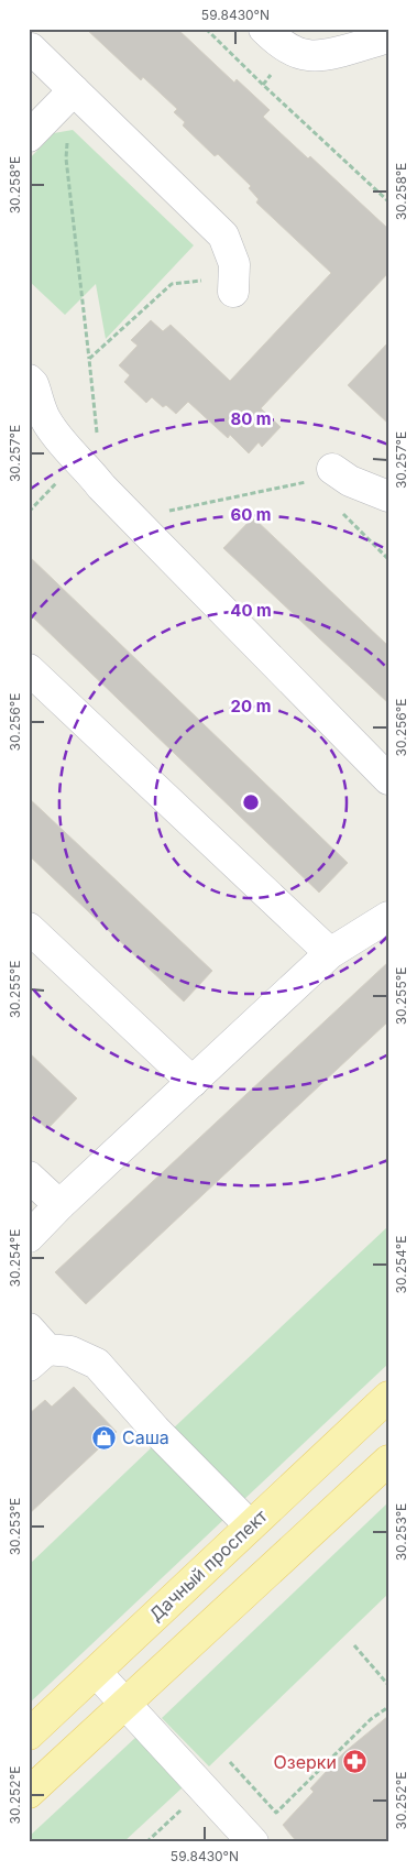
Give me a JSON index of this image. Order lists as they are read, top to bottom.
{
  "streets": {
    "main road": ["Дачный проспект"]
  },
  "places": {
    "shop": ["Саша"],
    "pharmacy": ["Озерки"]
  },
  "coordinates": [
    "59.8430°N",
    "30.258°E",
    "30.257°E",
    "30.256°E",
    "30.255°E",
    "30.254°E",
    "30.253°E",
    "30.252°E"
  ],
  "rings": [
    "80 m",
    "60 m",
    "40 m",
    "20 m"
  ]
}
